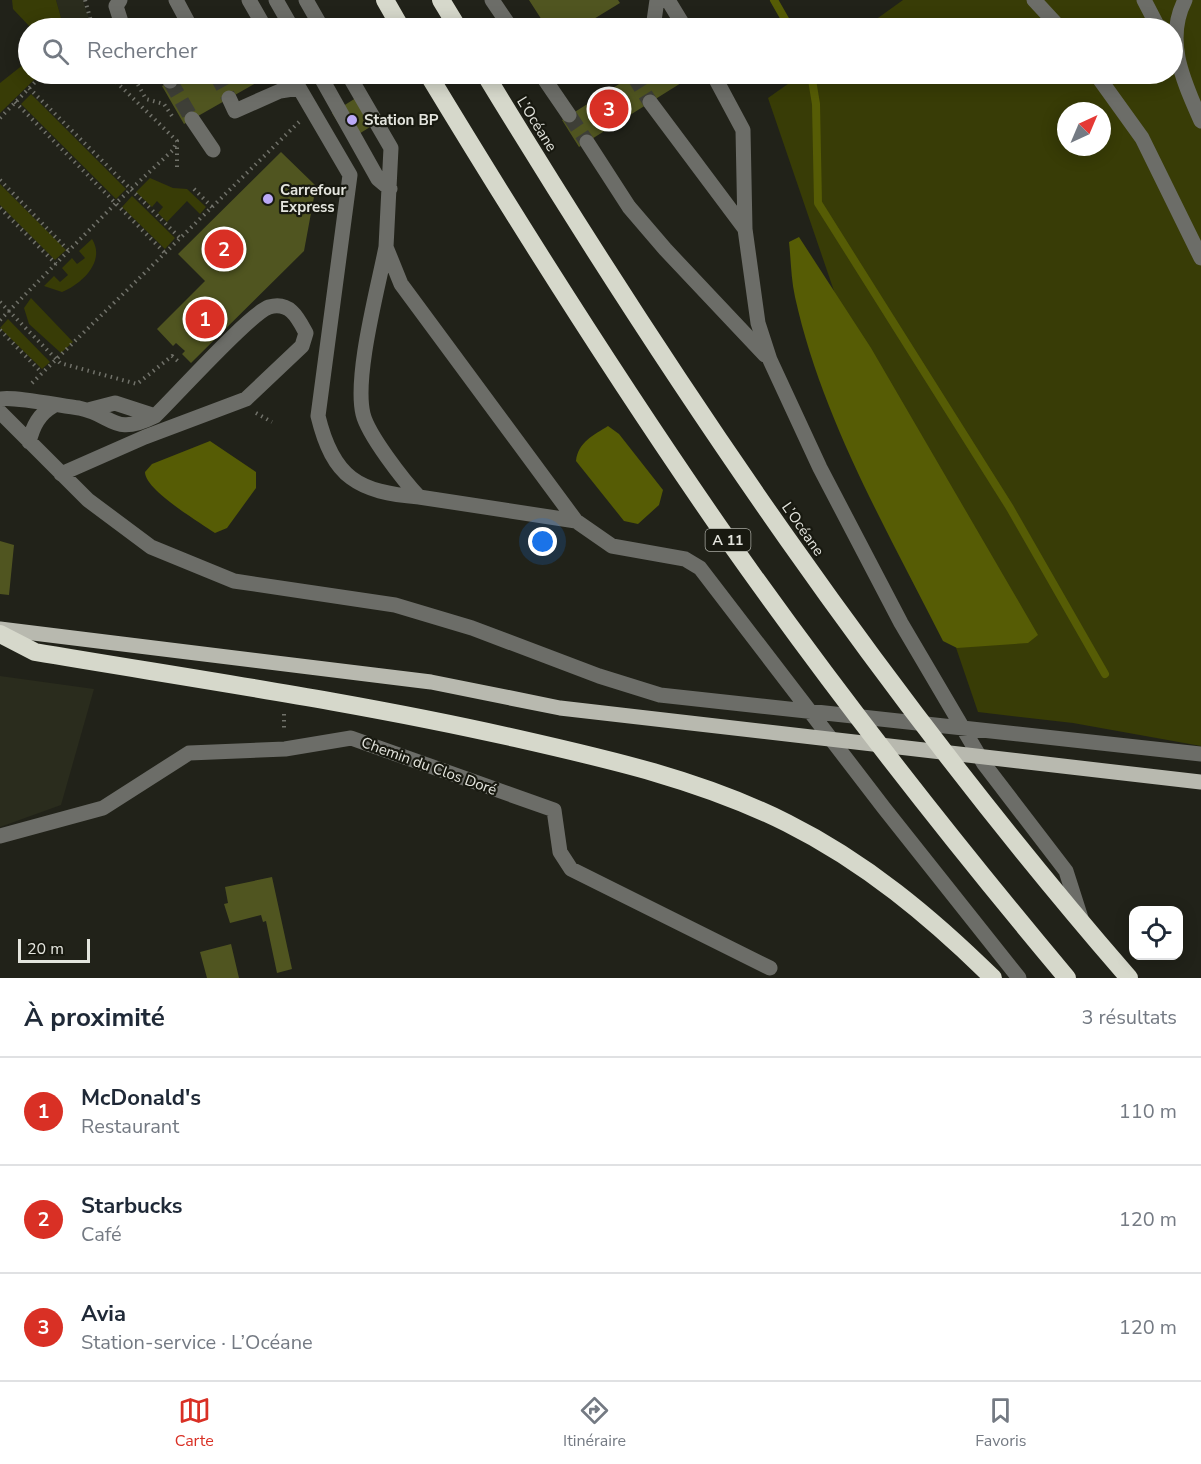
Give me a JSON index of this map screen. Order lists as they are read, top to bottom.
{
  "streets": {
    "highway": ["L’Océane", "A 11"],
    "street": ["Chemin du Clos Doré"]
  },
  "places": ["Station BP", "Carrefour Express"],
  "scale_bar": "20 m",
  "north": "top right",
  "page": {
    "search": "Rechercher",
    "pins": ["3", "2", "1"],
    "scale": "20 m",
    "heading": ["À proximité", "3 résultats"],
    "list": [
      {
        "mark": "1",
        "name": "McDonald's",
        "note": "Restaurant",
        "value": "110 m"
      },
      {
        "mark": "2",
        "name": "Starbucks",
        "note": "Café",
        "value": "120 m"
      },
      {
        "mark": "3",
        "name": "Avia",
        "note": "Station-service · L’Océane",
        "value": "120 m"
      }
    ],
    "nav": ["Carte", "Itinéraire", "Favoris"]
  }
}
